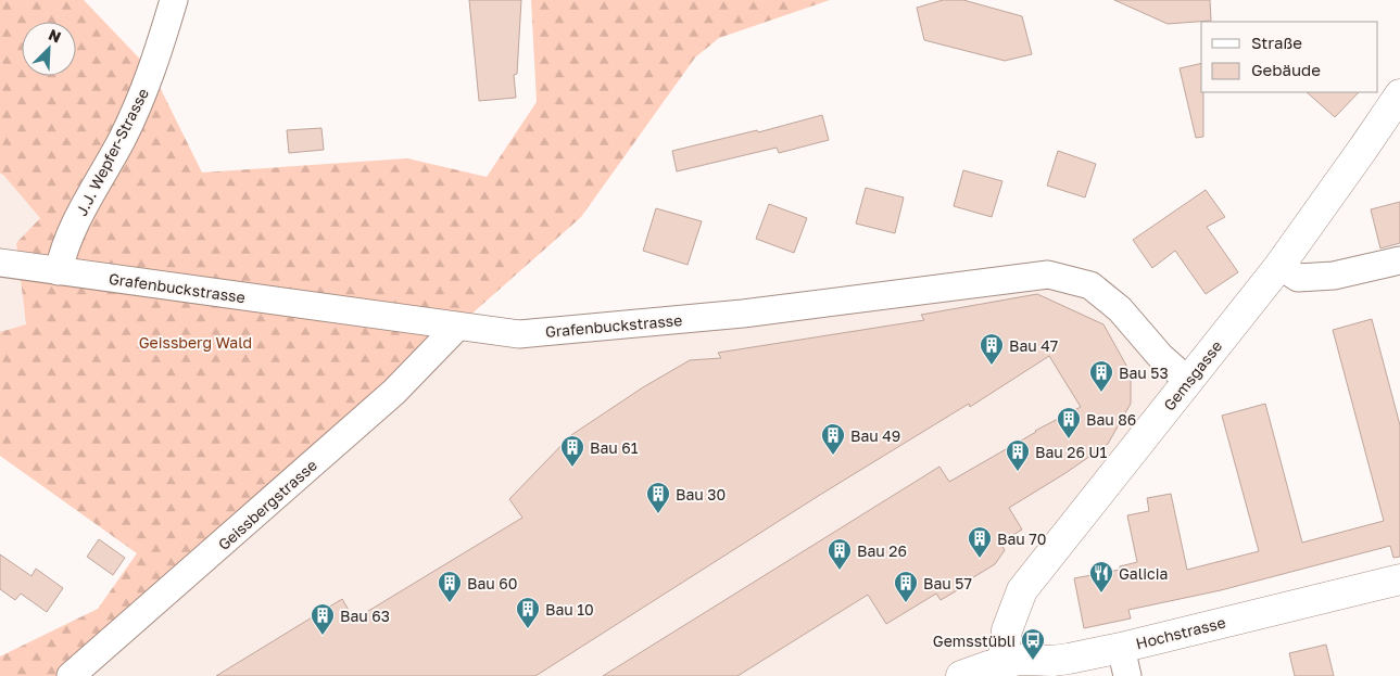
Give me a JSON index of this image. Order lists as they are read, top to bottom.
{
  "streets": {
    "street": [
      "J.J. Wepfer-Strasse",
      "Grafenbuckstrasse",
      "Gemsgasse",
      "Geissbergstrasse",
      "Hochstrasse"
    ]
  },
  "crossings": [
    ["J.J. Wepfer-Strasse", "Grafenbuckstrasse"],
    ["Grafenbuckstrasse", "Gemsgasse"],
    ["Grafenbuckstrasse", "Geissbergstrasse"],
    ["Gemsgasse", "Hochstrasse"]
  ],
  "parks": ["Geissberg Wald"],
  "places": {
    "building": [
      "Bau 47",
      "Bau 53",
      "Bau 86",
      "Bau 49",
      "Bau 61",
      "Bau 26 U1",
      "Bau 30",
      "Bau 70",
      "Bau 26",
      "Bau 60",
      "Bau 57",
      "Bau 10",
      "Bau 63"
    ],
    "restaurant": ["Galicia"],
    "bus stop": ["Gemsstübli"]
  },
  "legend": ["Straße", "Gebäude"],
  "north": "top right"
}
